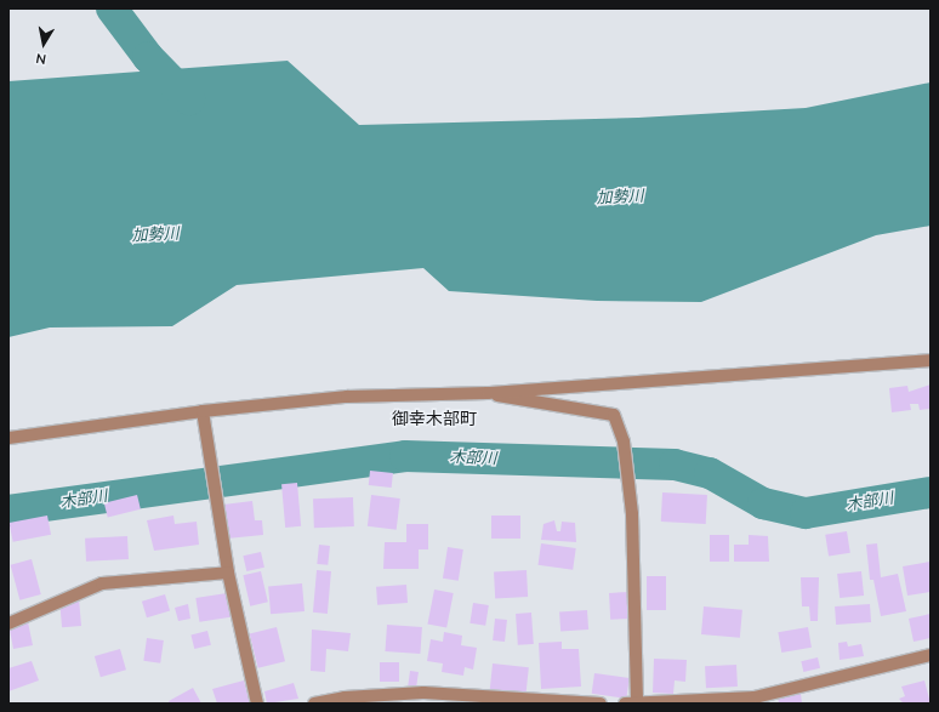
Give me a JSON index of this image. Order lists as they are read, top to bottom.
{
  "districts": ["御幸木部町"],
  "water": ["加勢川", "木部川"],
  "north": "bottom"
}
